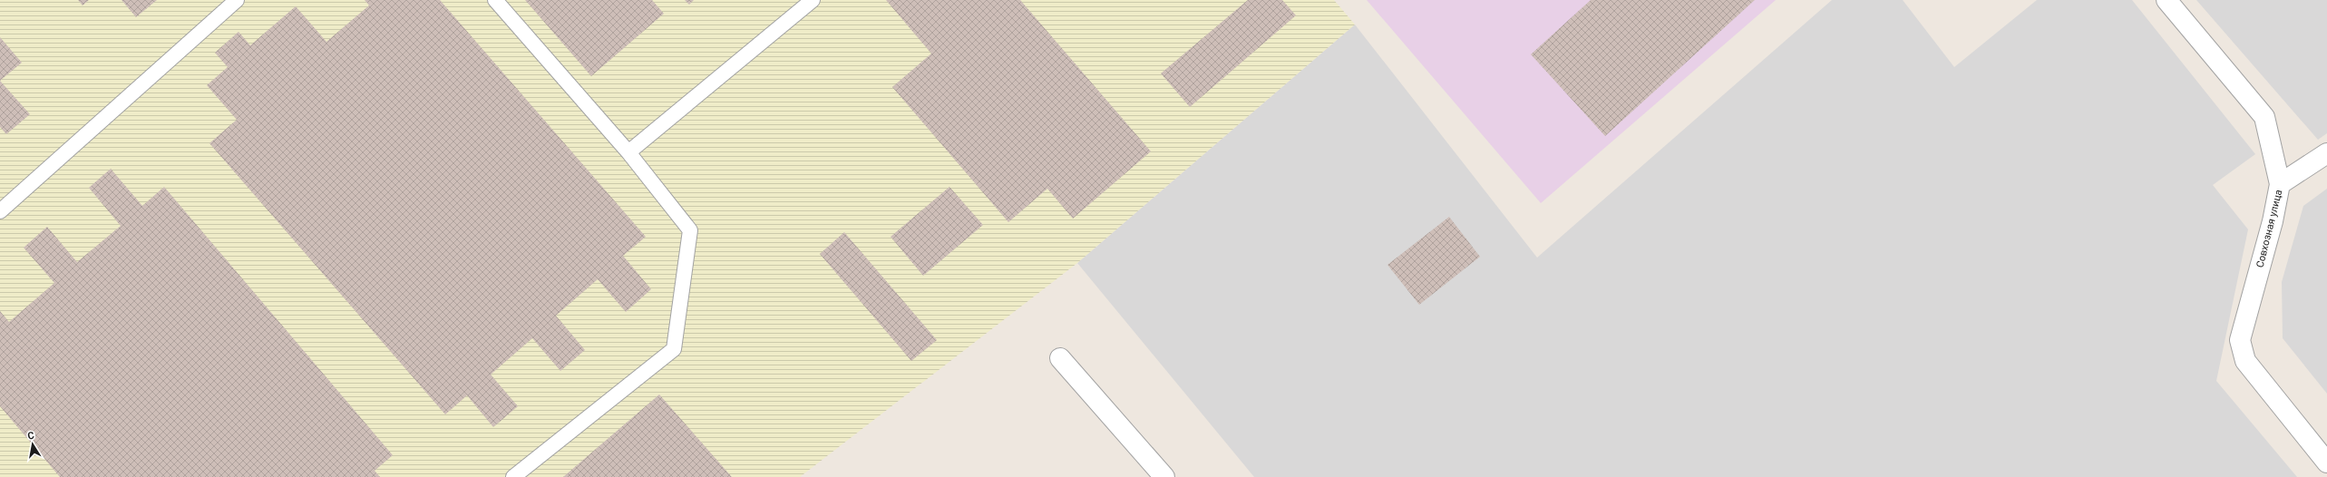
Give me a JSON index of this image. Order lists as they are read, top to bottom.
{
  "streets": {
    "street": ["Совхозная улица"]
  },
  "north": "top"
}
